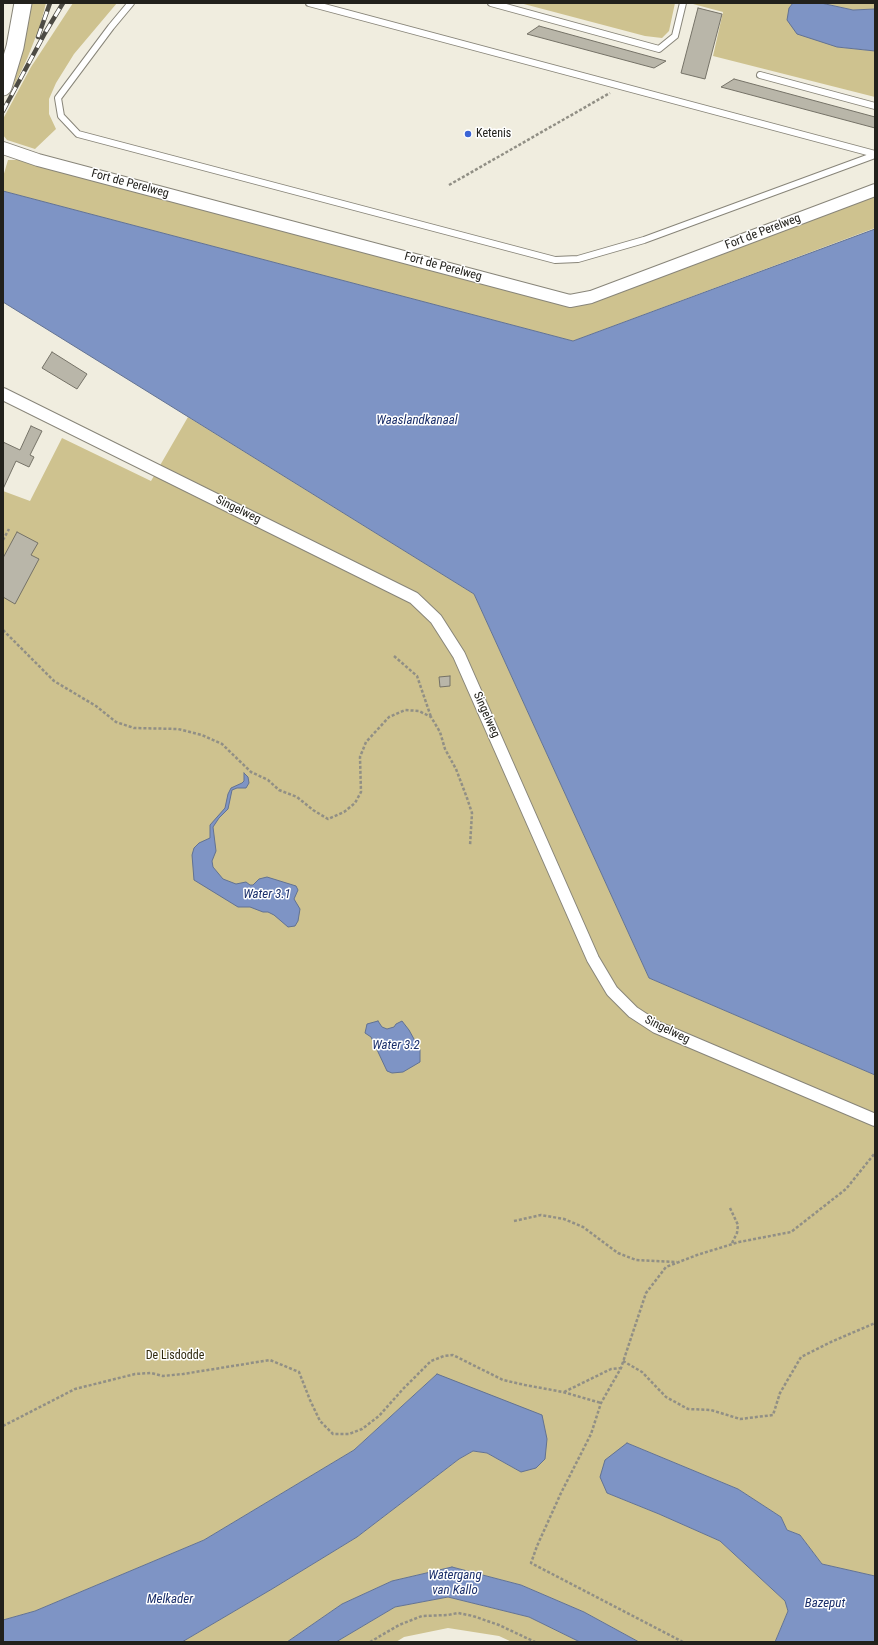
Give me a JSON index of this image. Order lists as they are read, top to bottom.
{
  "streets": {
    "street": ["Fort de Perelweg", "Singelweg"]
  },
  "water": [
    "Waaslandkanaal",
    "Water 3.1",
    "Water 3.2",
    "Watergang van Kallo",
    "Melkader",
    "Bazeput"
  ],
  "parks": ["De Lisdodde"],
  "places": ["Ketenis"]
}
